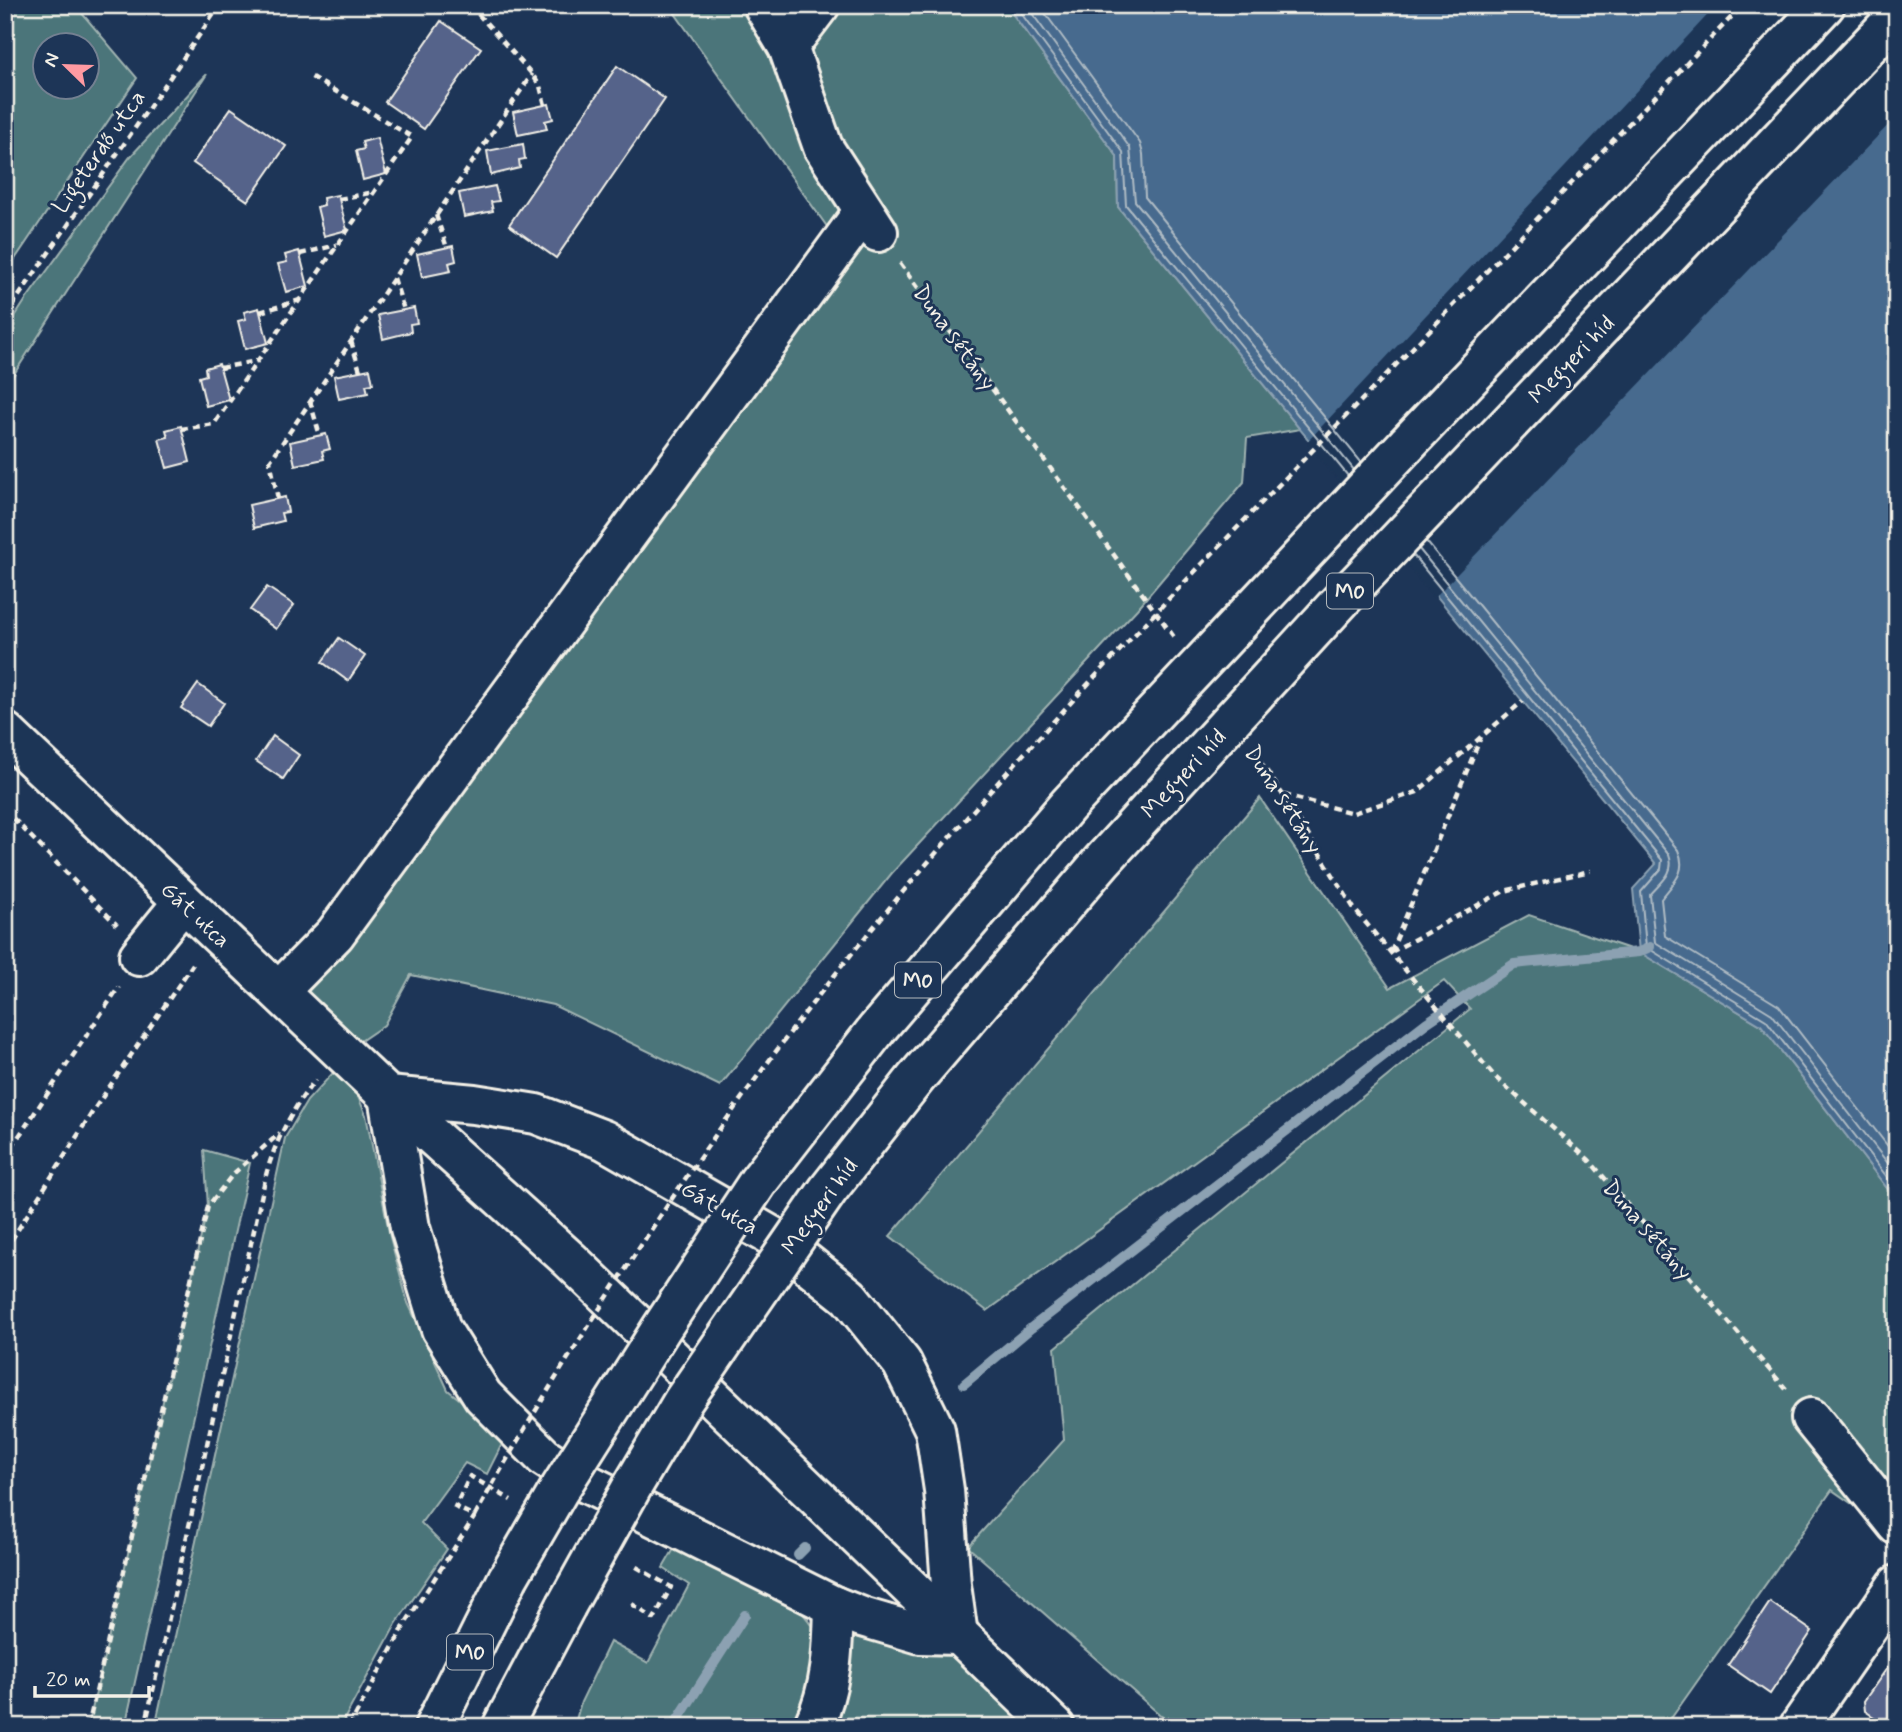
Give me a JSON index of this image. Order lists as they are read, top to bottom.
{
  "streets": {
    "main road": ["Megyeri híd", "M0", "Gát utca"],
    "path": ["Ligeterdő utca", "Duna sétány"]
  },
  "scale_bar": "20 m",
  "north": "top left"
}
